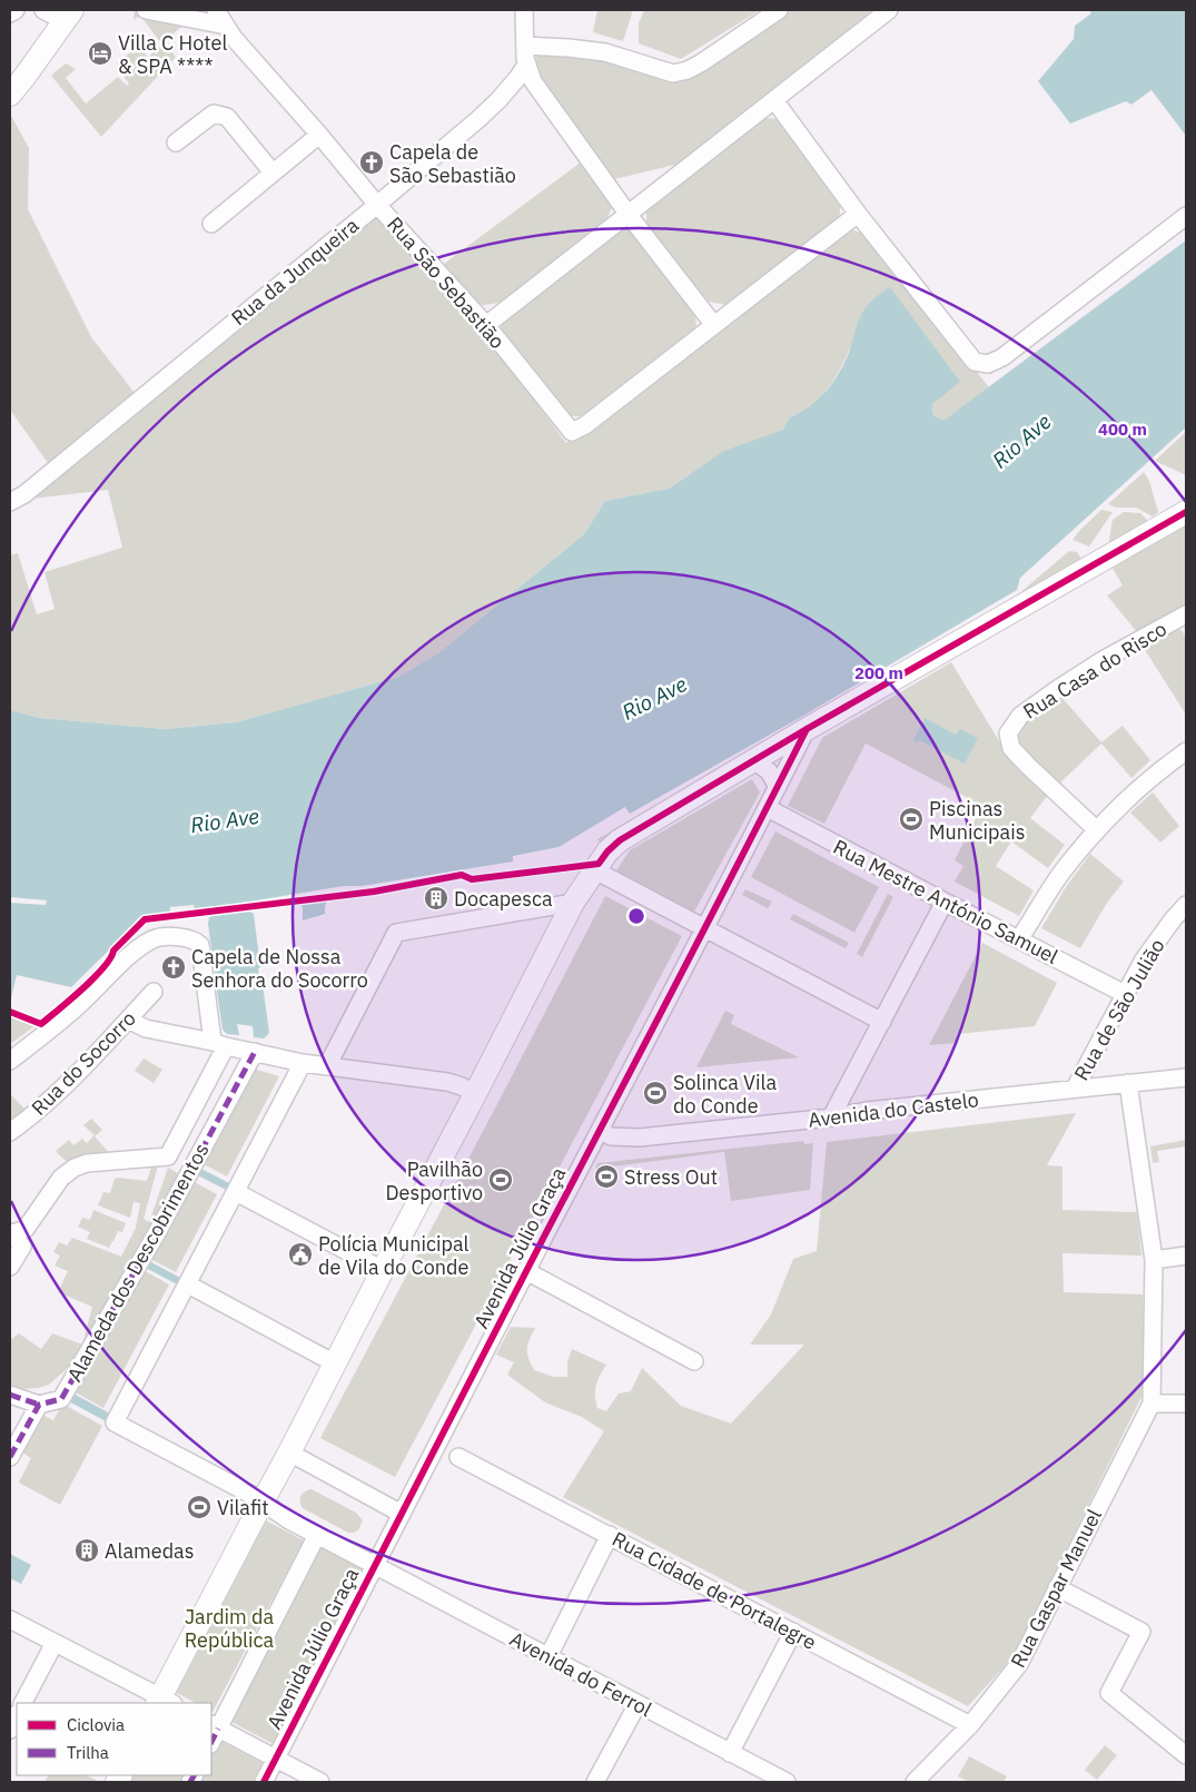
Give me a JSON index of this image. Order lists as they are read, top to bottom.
{
  "streets": {
    "street": [
      "Rua da Junqueira",
      "Rua São Sebastião",
      "Rua Casa do Risco",
      "Rua Mestre António Samuel",
      "Rua de São Julião",
      "Rua do Socorro",
      "Avenida do Castelo",
      "Avenida Júlio Graça",
      "Alameda dos Descobrimentos",
      "Rua Gaspar Manuel",
      "Rua Cidade de Portalegre",
      "Avenida do Ferrol"
    ]
  },
  "crossings": [
    ["Rua da Junqueira", "Rua São Sebastião"],
    ["Rua Mestre António Samuel", "Rua de São Julião"],
    ["Rua Mestre António Samuel", "Avenida Júlio Graça"],
    ["Rua de São Julião", "Avenida do Castelo"],
    ["Avenida do Castelo", "Avenida Júlio Graça"],
    ["Avenida Júlio Graça", "Avenida do Ferrol"],
    ["Rua Gaspar Manuel", "Rua Cidade de Portalegre"]
  ],
  "water": ["Rio Ave"],
  "parks": ["Jardim da República"],
  "places": {
    "hotel": ["Villa C Hotel & SPA ****"],
    "church": ["Capela de São Sebastião", "Capela de Nossa Senhora do Socorro"],
    "sports": [
      "Piscinas Municipais",
      "Solinca Vila do Conde",
      "Stress Out",
      "Pavilhão Desportivo",
      "Vilafit"
    ],
    "building": ["Docapesca", "Alamedas"],
    "public building": ["Polícia Municipal de Vila do Conde"]
  },
  "legend": ["Ciclovia", "Trilha"],
  "rings": ["400 m", "200 m"]
}
